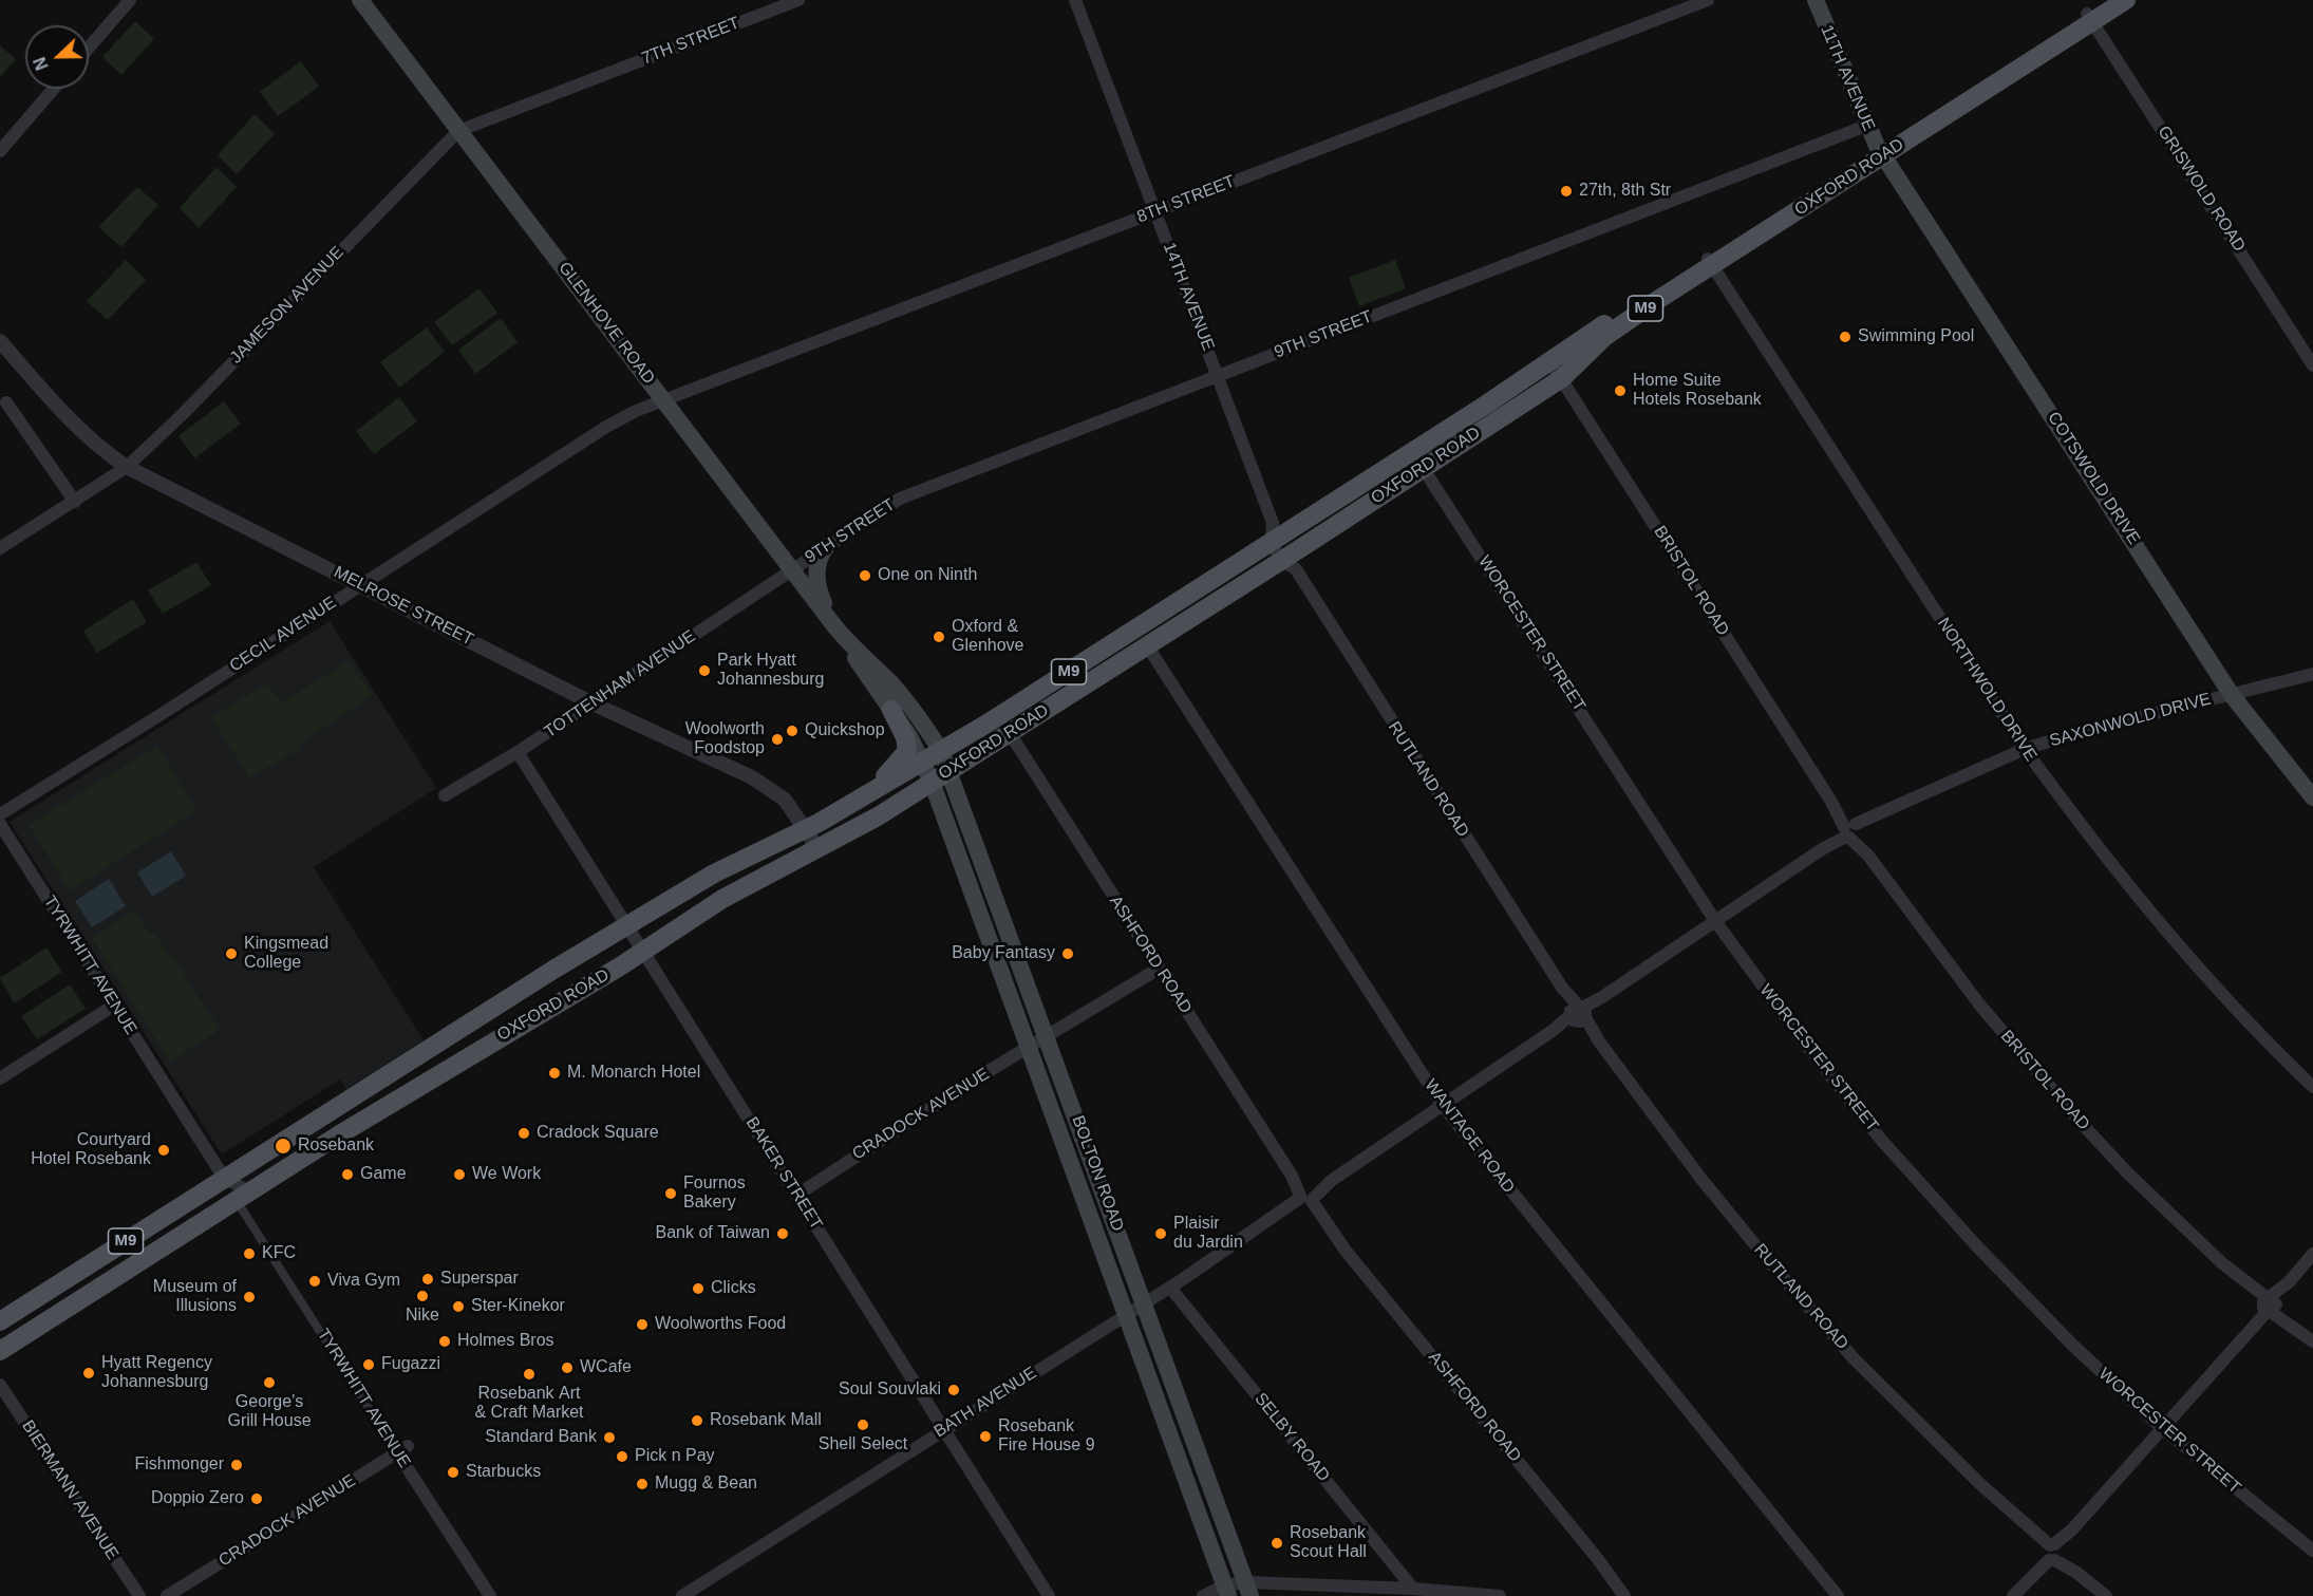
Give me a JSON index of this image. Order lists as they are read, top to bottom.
{
  "streets": {
    "main road": [
      "11TH AVENUE",
      "OXFORD ROAD",
      "M9",
      "GLENHOVE ROAD",
      "COTSWOLD DRIVE",
      "BOLTON ROAD"
    ],
    "street": [
      "7TH STREET",
      "GRISWOLD ROAD",
      "8TH STREET",
      "14TH AVENUE",
      "JAMESON AVENUE",
      "9TH STREET",
      "BRISTOL ROAD",
      "MELROSE STREET",
      "WORCESTER STREET",
      "CECIL AVENUE",
      "TOTTENHAM AVENUE",
      "NORTHWOLD DRIVE",
      "SAXONWOLD DRIVE",
      "RUTLAND ROAD",
      "ASHFORD ROAD",
      "TYRWHITT AVENUE",
      "CRADOCK AVENUE",
      "WANTAGE ROAD",
      "BAKER STREET",
      "BATH AVENUE",
      "SELBY ROAD",
      "BIERMANN AVENUE"
    ]
  },
  "crossings": [
    ["7TH STREET", "JAMESON AVENUE"],
    ["11TH AVENUE", "OXFORD ROAD"],
    ["11TH AVENUE", "9TH STREET"],
    ["11TH AVENUE", "COTSWOLD DRIVE"],
    ["OXFORD ROAD", "GRISWOLD ROAD"],
    ["OXFORD ROAD", "14TH AVENUE"],
    ["OXFORD ROAD", "GLENHOVE ROAD"],
    ["OXFORD ROAD", "COTSWOLD DRIVE"],
    ["OXFORD ROAD", "BRISTOL ROAD"],
    ["OXFORD ROAD", "MELROSE STREET"],
    ["OXFORD ROAD", "WORCESTER STREET"],
    ["OXFORD ROAD", "NORTHWOLD DRIVE"],
    ["OXFORD ROAD", "RUTLAND ROAD"],
    ["OXFORD ROAD", "ASHFORD ROAD"],
    ["OXFORD ROAD", "TYRWHITT AVENUE"],
    ["OXFORD ROAD", "WANTAGE ROAD"],
    ["OXFORD ROAD", "BAKER STREET"],
    ["OXFORD ROAD", "BOLTON ROAD"],
    ["8TH STREET", "14TH AVENUE"],
    ["8TH STREET", "GLENHOVE ROAD"],
    ["8TH STREET", "CECIL AVENUE"],
    ["14TH AVENUE", "9TH STREET"],
    ["JAMESON AVENUE", "GLENHOVE ROAD"],
    ["JAMESON AVENUE", "MELROSE STREET"],
    ["GLENHOVE ROAD", "9TH STREET"],
    ["GLENHOVE ROAD", "CECIL AVENUE"],
    ["GLENHOVE ROAD", "TOTTENHAM AVENUE"],
    ["GLENHOVE ROAD", "BOLTON ROAD"],
    ["9TH STREET", "TOTTENHAM AVENUE"],
    ["COTSWOLD DRIVE", "SAXONWOLD DRIVE"],
    ["BRISTOL ROAD", "SAXONWOLD DRIVE"],
    ["MELROSE STREET", "CECIL AVENUE"],
    ["MELROSE STREET", "TOTTENHAM AVENUE"],
    ["WORCESTER STREET", "SAXONWOLD DRIVE"],
    ["TOTTENHAM AVENUE", "BAKER STREET"],
    ["NORTHWOLD DRIVE", "SAXONWOLD DRIVE"],
    ["SAXONWOLD DRIVE", "RUTLAND ROAD"],
    ["SAXONWOLD DRIVE", "ASHFORD ROAD"],
    ["SAXONWOLD DRIVE", "WANTAGE ROAD"],
    ["SAXONWOLD DRIVE", "BATH AVENUE"],
    ["ASHFORD ROAD", "CRADOCK AVENUE"],
    ["ASHFORD ROAD", "BATH AVENUE"],
    ["TYRWHITT AVENUE", "CRADOCK AVENUE"],
    ["CRADOCK AVENUE", "BAKER STREET"],
    ["CRADOCK AVENUE", "BOLTON ROAD"],
    ["BAKER STREET", "BATH AVENUE"],
    ["BOLTON ROAD", "BATH AVENUE"],
    ["BATH AVENUE", "SELBY ROAD"]
  ],
  "places": [
    "27th, 8th Str",
    "Swimming Pool",
    "Home Suite Hotels Rosebank",
    "One on Ninth",
    "Oxford & Glenhove",
    "Park Hyatt Johannesburg",
    "Quickshop",
    "Woolworth Foodstop",
    "Kingsmead College",
    "Baby Fantasy",
    "M. Monarch Hotel",
    "Cradock Square",
    "Rosebank",
    "Courtyard Hotel Rosebank",
    "Game",
    "We Work",
    "Fournos Bakery",
    "Bank of Taiwan",
    "Plaisir du Jardin",
    "KFC",
    "Superspar",
    "Viva Gym",
    "Clicks",
    "Nike",
    "Museum of Illusions",
    "Ster-Kinekor",
    "Woolworths Food",
    "Holmes Bros",
    "Fugazzi",
    "WCafe",
    "Hyatt Regency Johannesburg",
    "Rosebank Art & Craft Market",
    "George's Grill House",
    "Soul Souvlaki",
    "Rosebank Mall",
    "Shell Select",
    "Rosebank Fire House 9",
    "Standard Bank",
    "Pick n Pay",
    "Fishmonger",
    "Starbucks",
    "Mugg & Bean",
    "Doppio Zero",
    "Rosebank Scout Hall"
  ],
  "north": "left"
}
